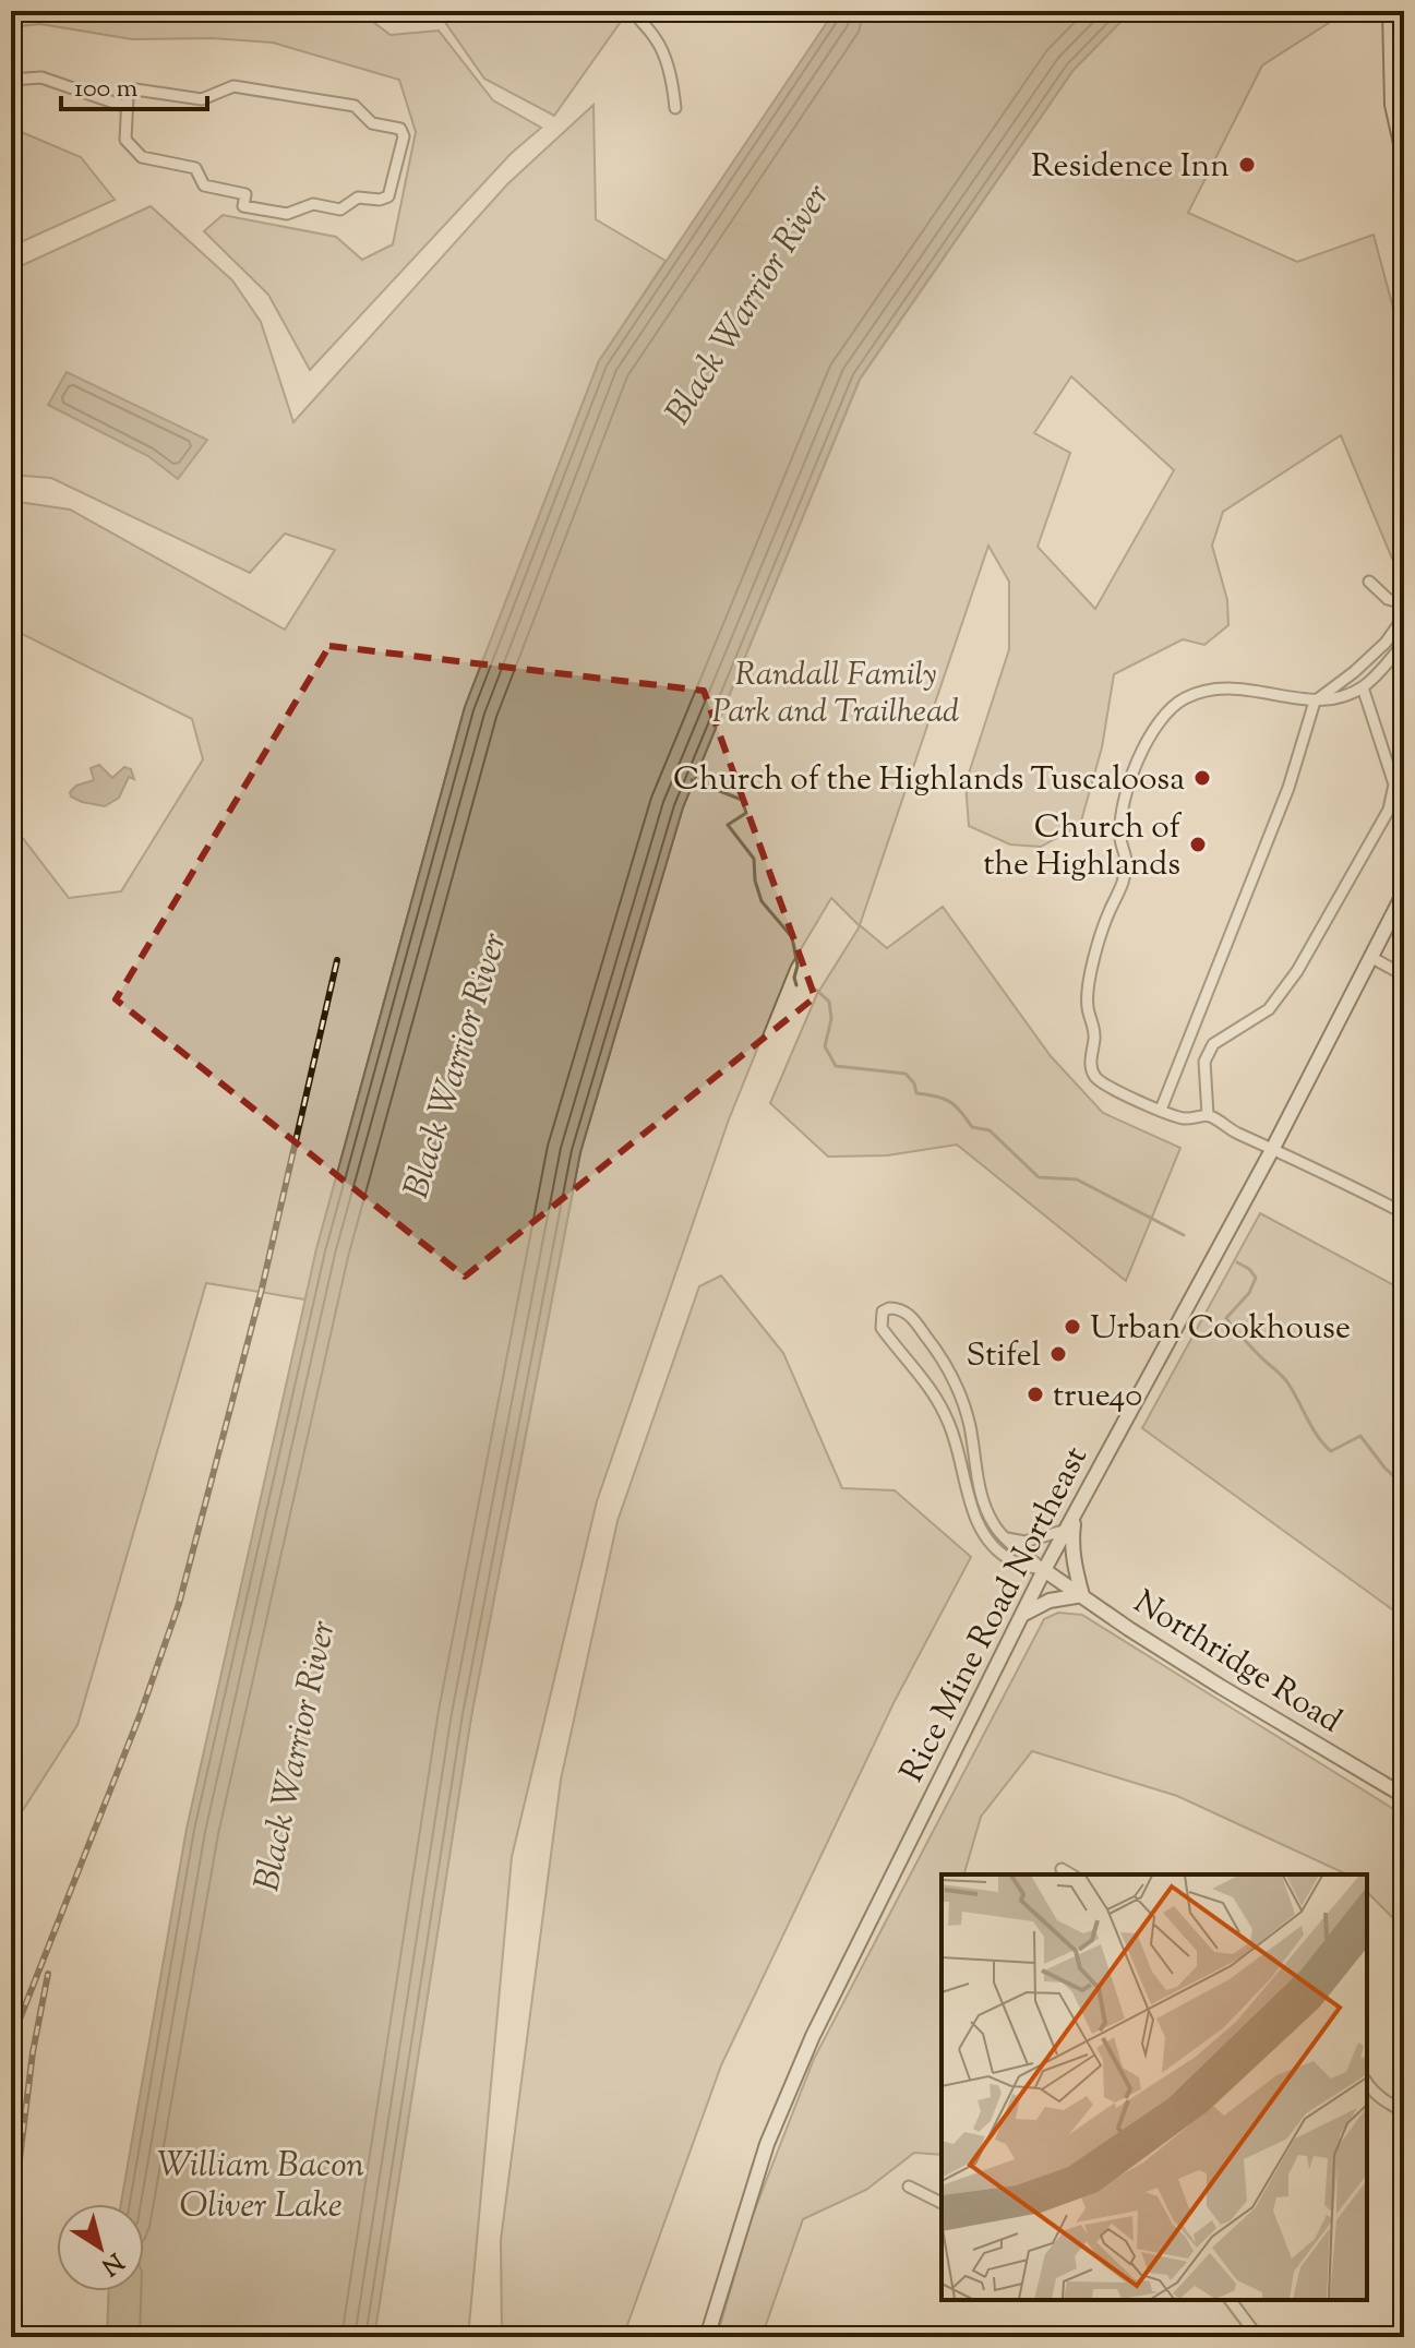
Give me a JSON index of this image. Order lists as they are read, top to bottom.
{
  "streets": {
    "main road": ["Rice Mine Road Northeast", "Northridge Road"]
  },
  "crossings": [
    ["Rice Mine Road Northeast", "Northridge Road"]
  ],
  "water": ["Black Warrior River", "William Bacon Oliver Lake"],
  "parks": ["Randall Family Park and Trailhead"],
  "places": [
    "Residence Inn",
    "Church of the Highlands Tuscaloosa",
    "Church of the Highlands",
    "Urban Cookhouse",
    "Stifel",
    "true40"
  ],
  "scale_bar": "100 m",
  "north": "bottom right"
}
